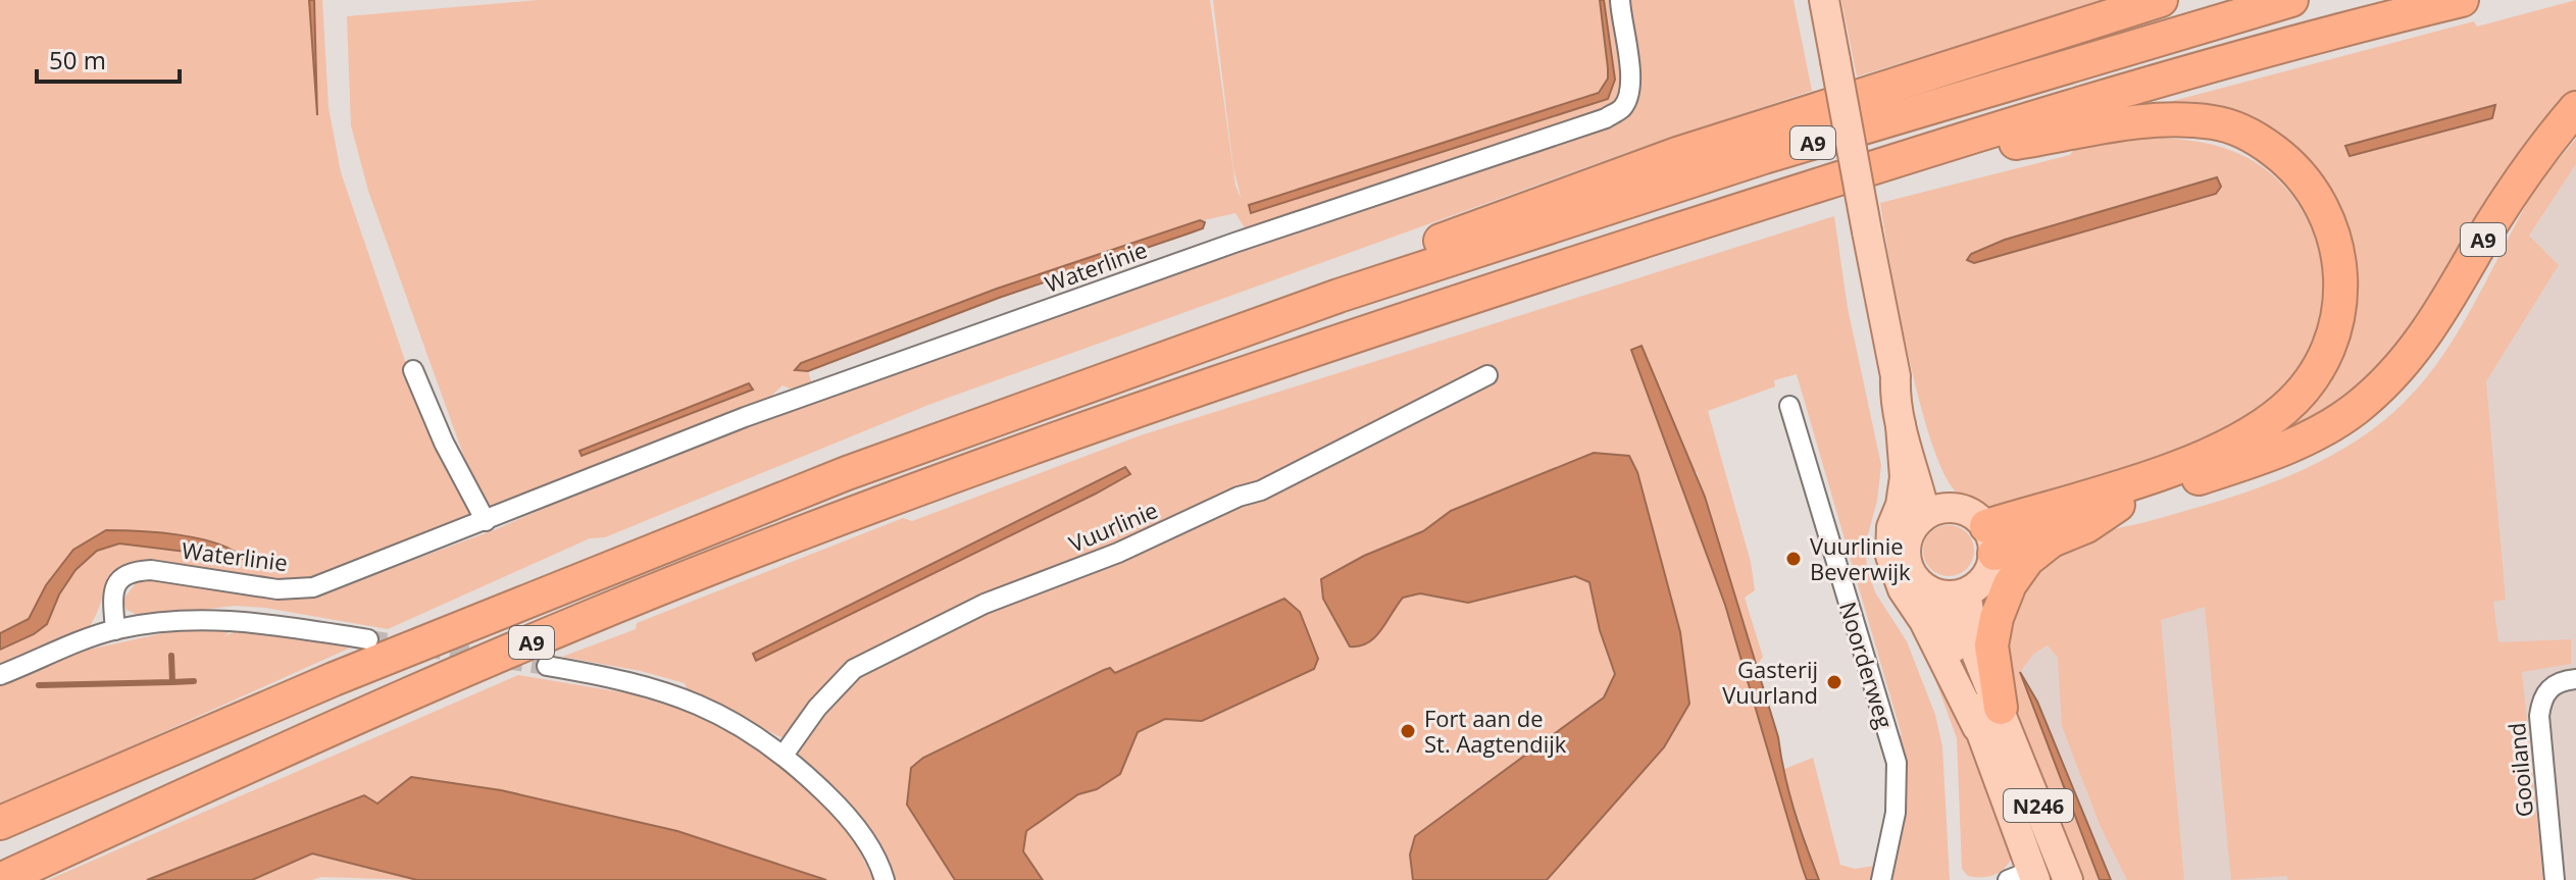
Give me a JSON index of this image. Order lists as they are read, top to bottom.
{
  "streets": {
    "highway": ["A9"],
    "main road": ["N246"],
    "street": [
      "Waterlinie",
      "Vuurlinie",
      "Noorderweg",
      "Gooiland"
    ]
  },
  "crossings": [
    ["A9", "N246"]
  ],
  "places": ["Vuurlinie Beverwijk", "Gasterij Vuurland", "Fort aan de St. Aagtendijk"],
  "scale_bar": "50 m"
}
